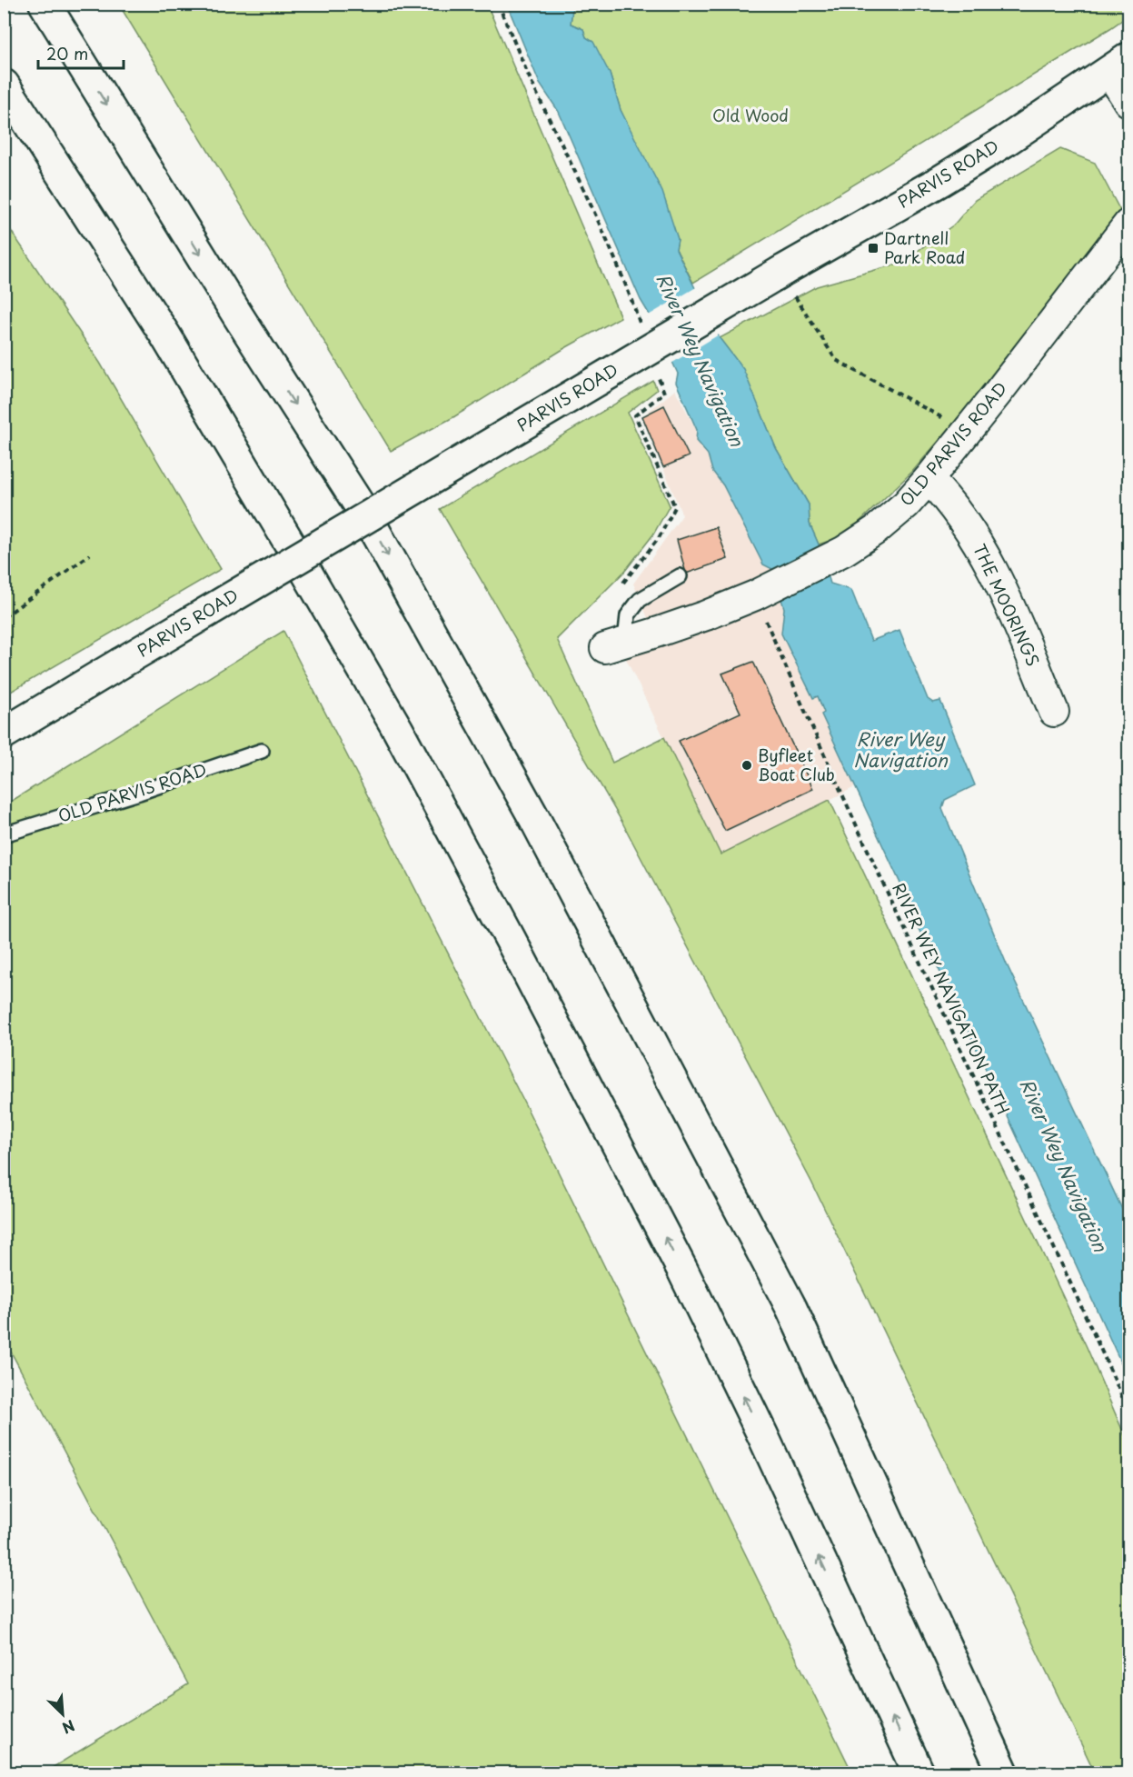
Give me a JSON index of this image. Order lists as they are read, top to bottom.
{
  "streets": {
    "main road": ["PARVIS ROAD"],
    "street": ["OLD PARVIS ROAD", "THE MOORINGS"],
    "path": ["RIVER WEY NAVIGATION PATH"]
  },
  "crossings": [
    ["OLD PARVIS ROAD", "THE MOORINGS"],
    ["OLD PARVIS ROAD", "RIVER WEY NAVIGATION PATH"]
  ],
  "water": ["River Wey Navigation"],
  "parks": ["Old Wood"],
  "places": {
    "transit": ["Dartnell Park Road"],
    "other": ["Byfleet Boat Club"]
  },
  "scale_bar": "20 m",
  "north": "bottom right"
}
